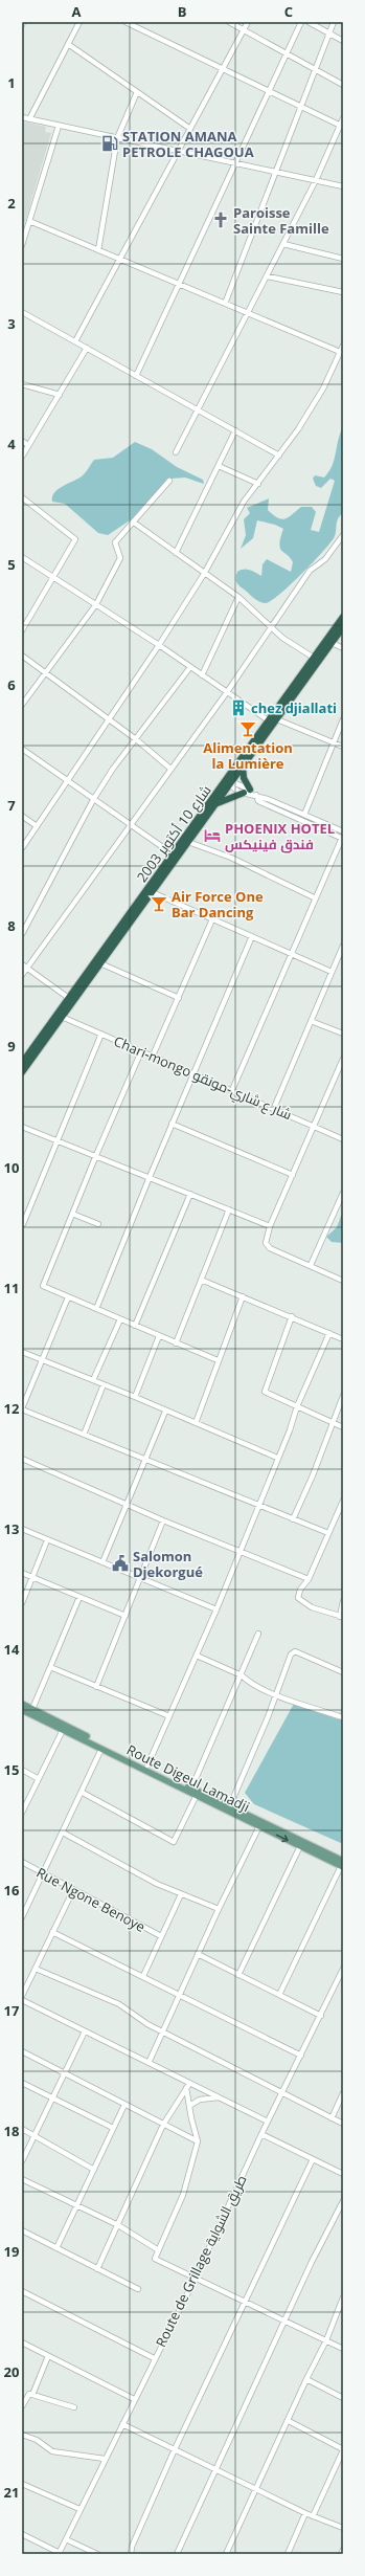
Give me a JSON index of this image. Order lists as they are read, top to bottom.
{
  "streets": {
    "highway": ["شارع 10 أكتوبر 2003"],
    "main road": ["Route Digeul Lamadji"],
    "street": ["Chari-mongo شار ع شاري-مونقو", "Rue Ngone Benoye", "Route de Grillage طريق الشواية"]
  },
  "crossings": [
    ["شارع 10 أكتوبر 2003", "Chari-mongo شار ع شاري-مونقو"]
  ],
  "places": {
    "fuel station": ["STATION AMANA PETROLE CHAGOUA"],
    "church": ["Paroisse Sainte Famille"],
    "building": ["chez djiallati"],
    "bar": ["Alimentation la Lumière", "Air Force One Bar Dancing"],
    "hotel": ["PHOENIX HOTEL فندق فينيكس"],
    "public building": ["Salomon Djekorgué"]
  },
  "grid": {
    "columns": ["A", "B", "C"],
    "rows": [
      "1",
      "2",
      "3",
      "4",
      "5",
      "6",
      "7",
      "8",
      "9",
      "10",
      "11",
      "12",
      "13",
      "14",
      "15",
      "16",
      "17",
      "18",
      "19",
      "20",
      "21"
    ]
  }
}
